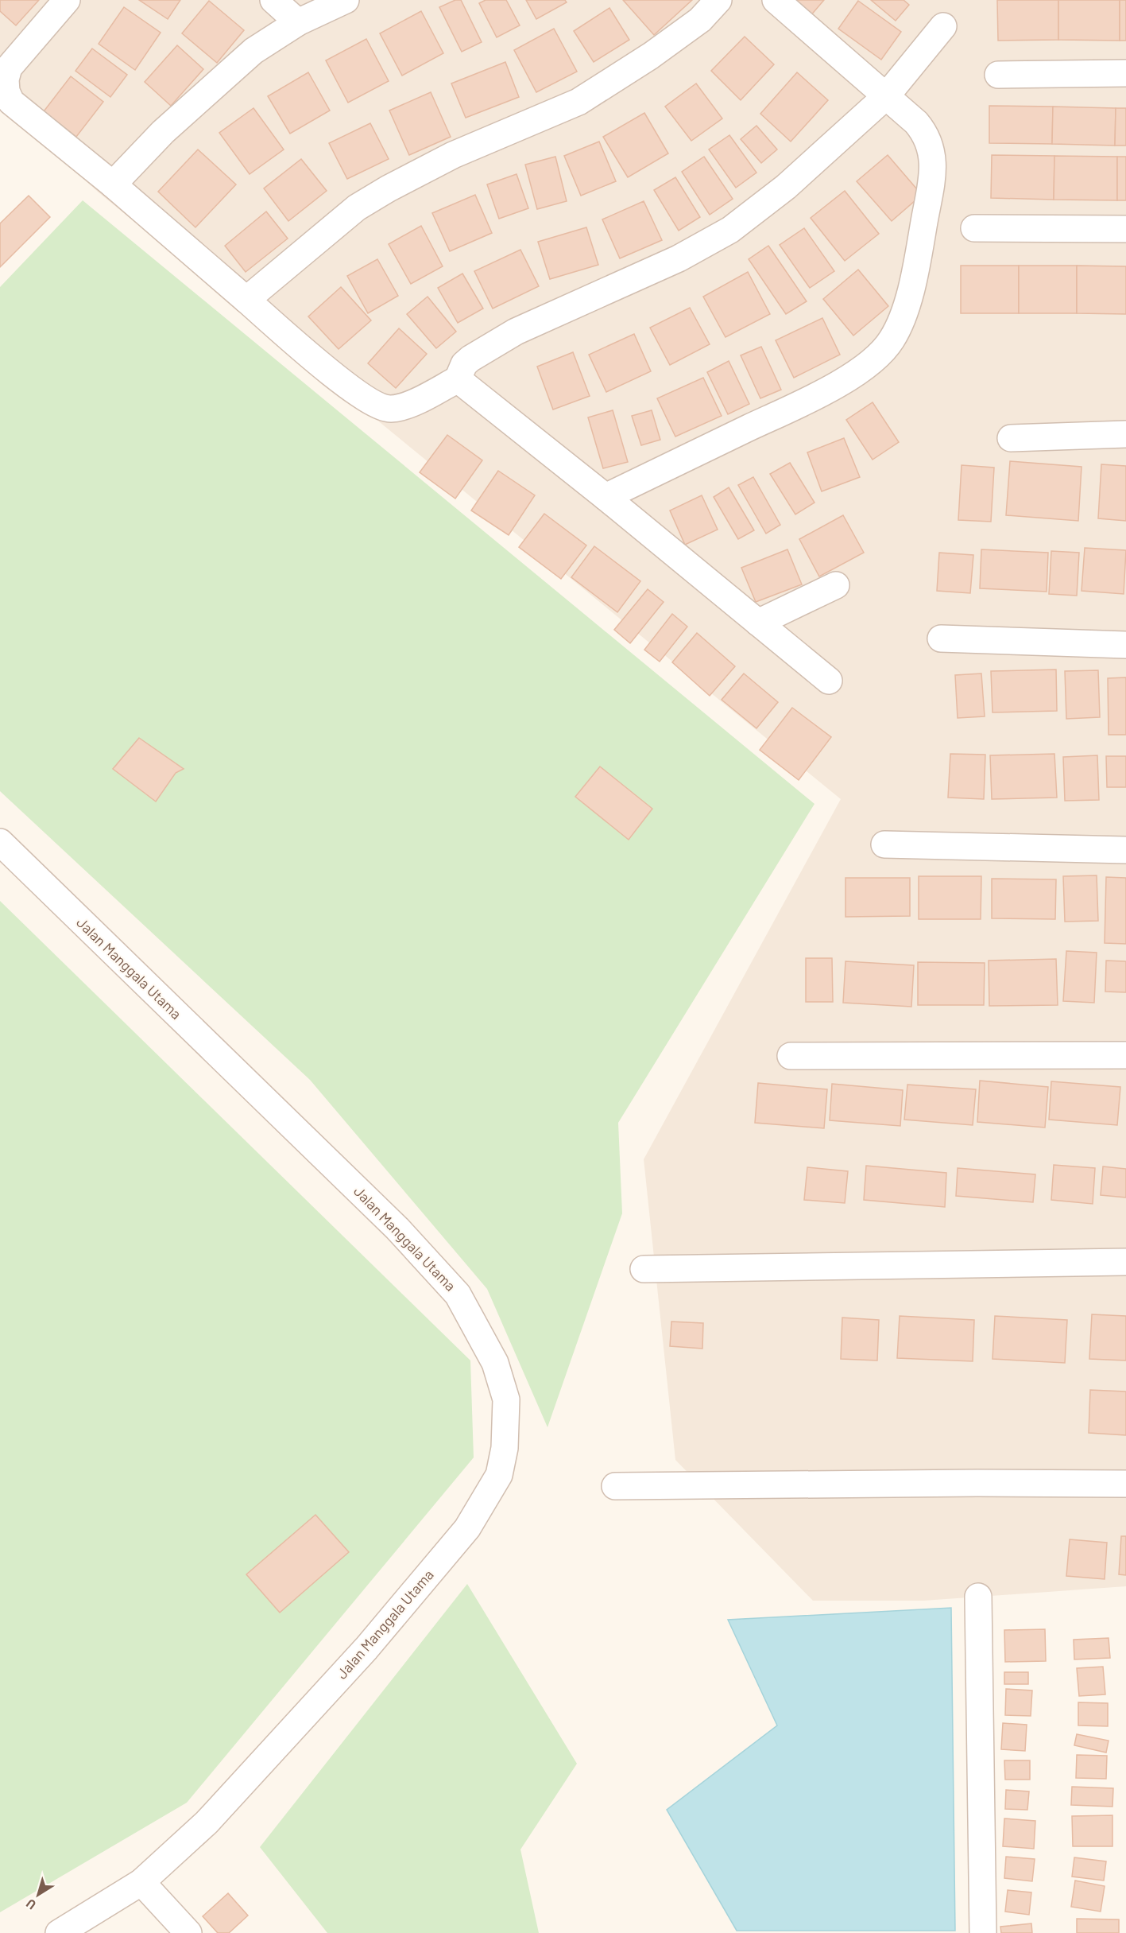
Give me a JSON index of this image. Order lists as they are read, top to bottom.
{
  "streets": {
    "street": ["Jalan Manggala Utama"]
  },
  "north": "bottom left"
}
